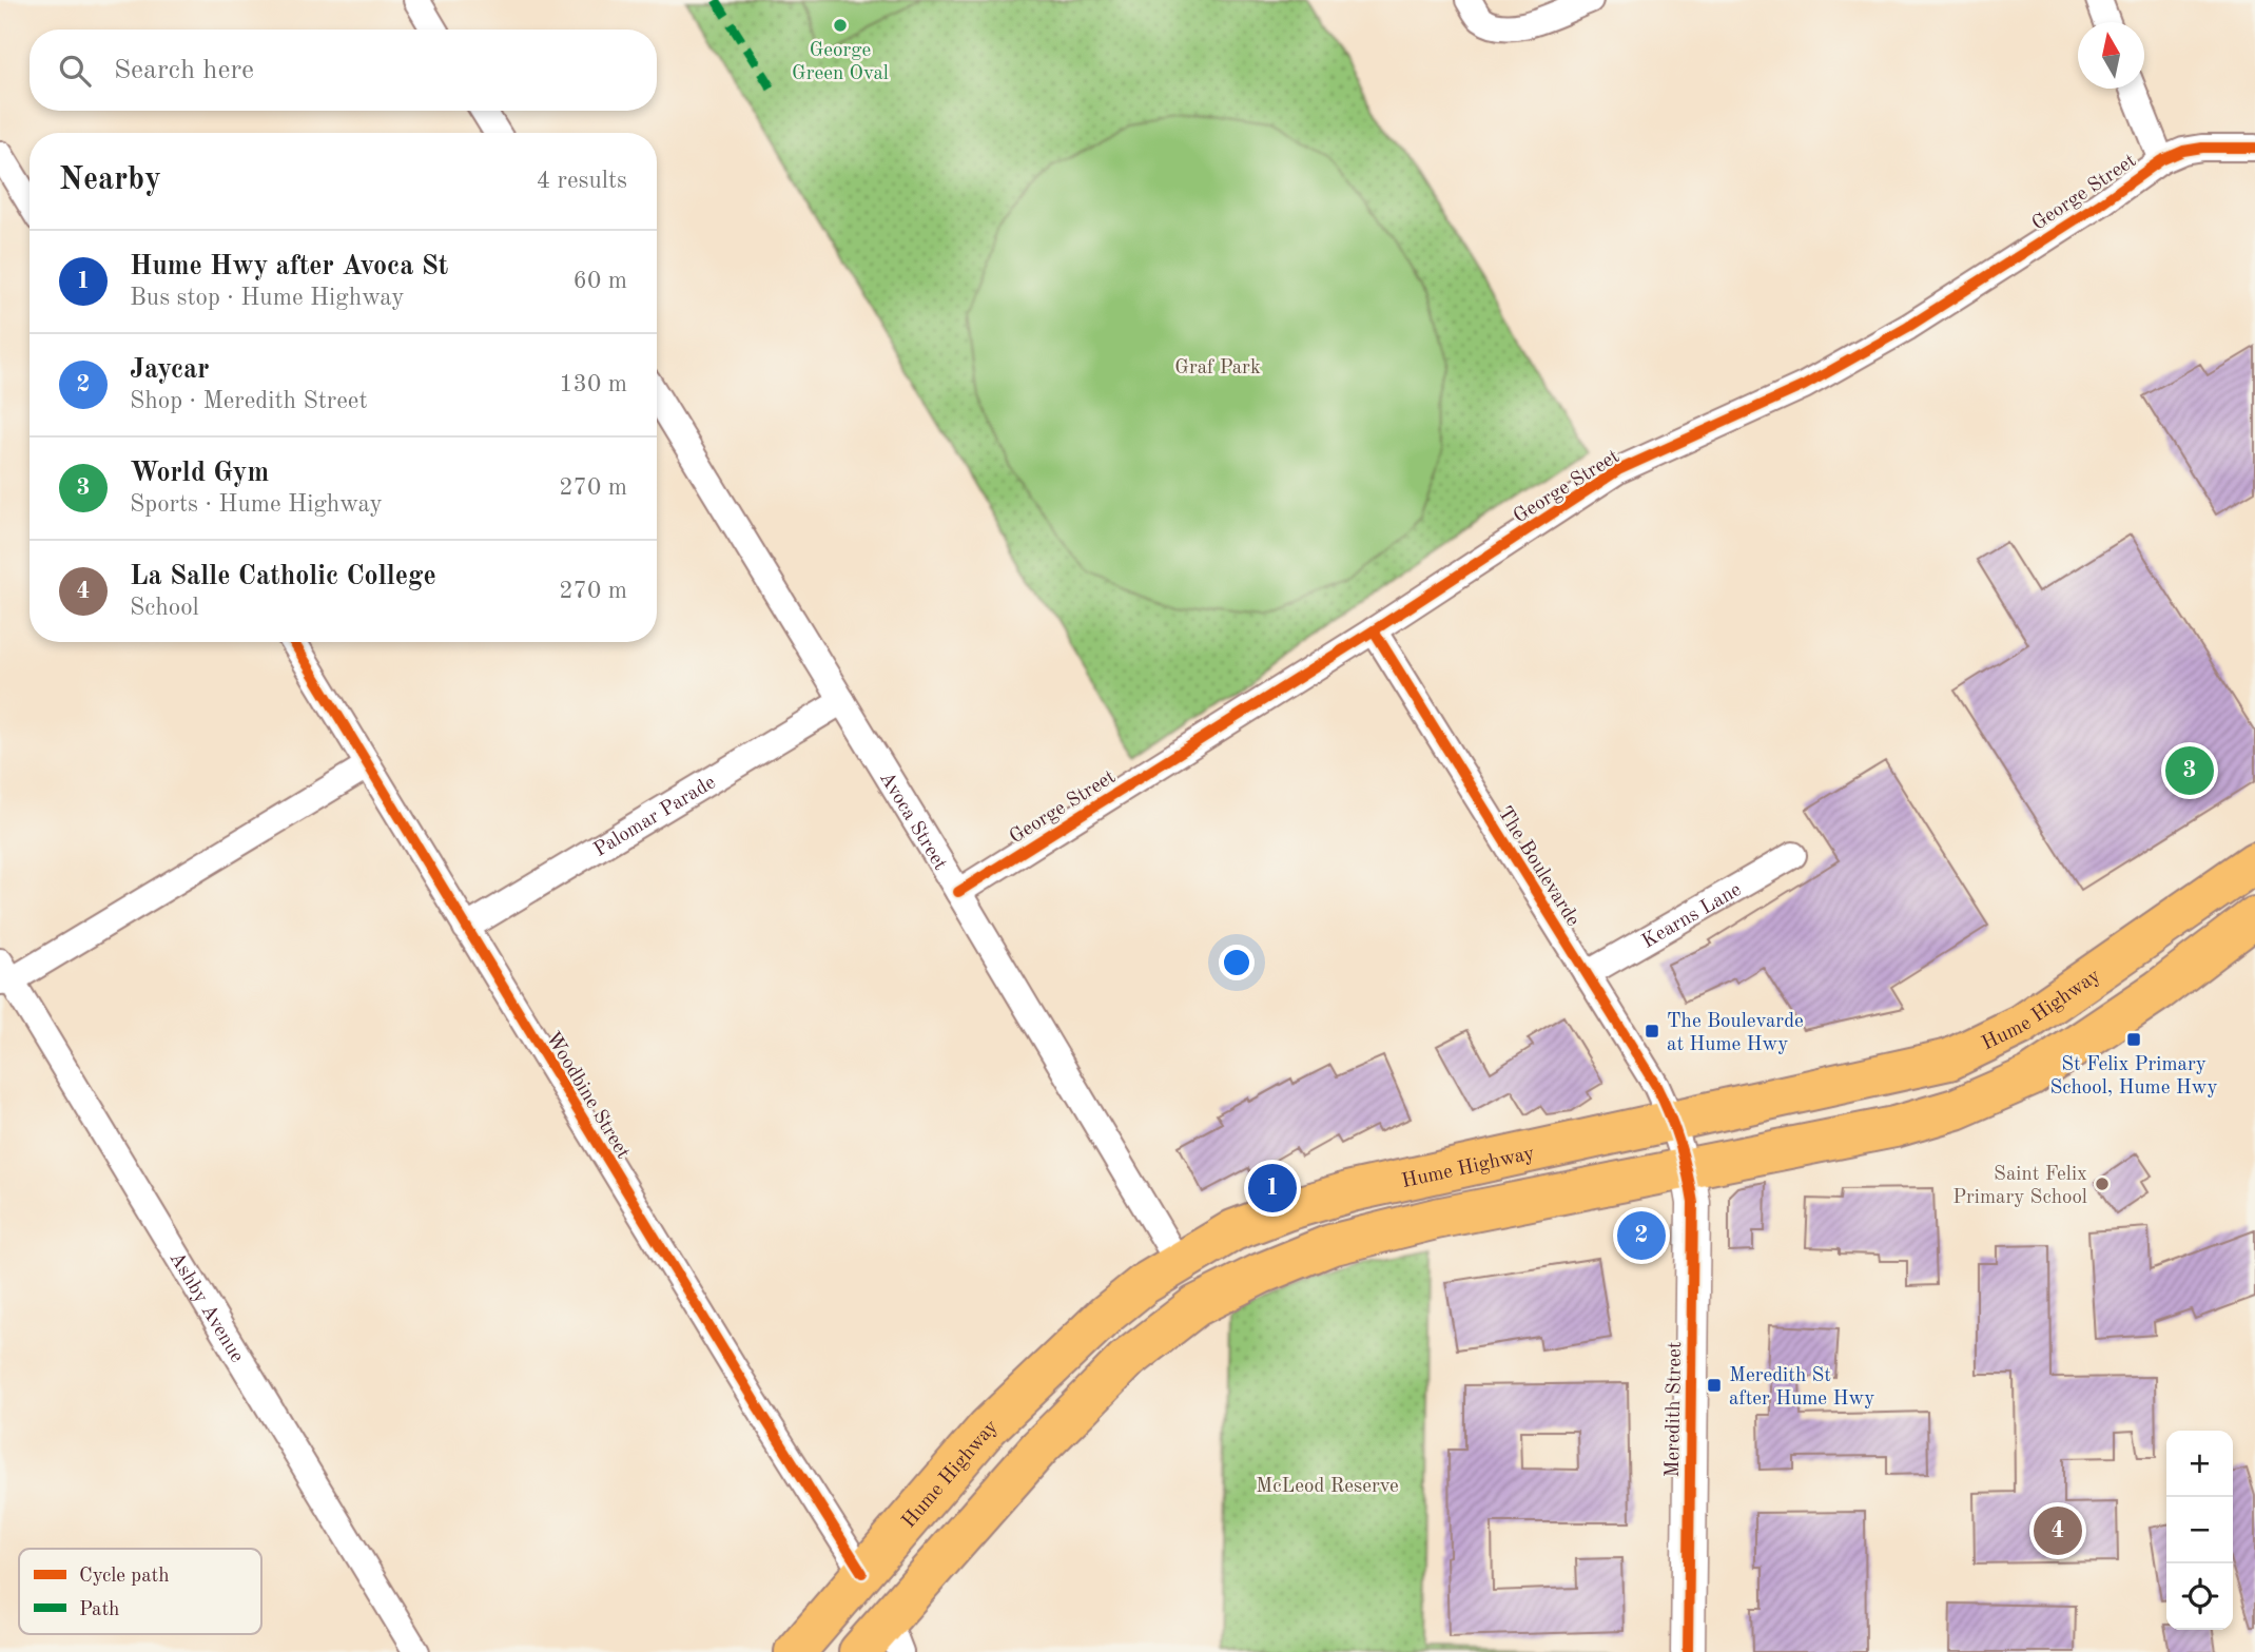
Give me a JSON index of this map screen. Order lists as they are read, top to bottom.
{
  "streets": {
    "highway": ["Hume Highway"],
    "street": [
      "George Street",
      "Palomar Parade",
      "Avoca Street",
      "The Boulevarde",
      "Kearns Lane",
      "Woodbine Street",
      "Ashby Avenue",
      "Meredith Street"
    ]
  },
  "crossings": [
    ["George Street", "Avoca Street"],
    ["George Street", "The Boulevarde"],
    ["Palomar Parade", "Avoca Street"],
    ["Palomar Parade", "Woodbine Street"],
    ["Avoca Street", "Hume Highway"],
    ["The Boulevarde", "Kearns Lane"],
    ["The Boulevarde", "Hume Highway"],
    ["The Boulevarde", "Meredith Street"],
    ["Hume Highway", "Woodbine Street"]
  ],
  "parks": ["Graf Park", "McLeod Reserve"],
  "places": {
    "other": ["George Green Oval", "Saint Felix Primary School"],
    "transit": ["The Boulevarde at Hume Hwy", "St Felix Primary School, Hume Hwy", "Meredith St after Hume Hwy"]
  },
  "legend": ["Cycle path", "Path"],
  "north": "top",
  "page": {
    "search": "Search here",
    "heading": ["Nearby", "4 results"],
    "list": [
      {
        "mark": "1",
        "name": "Hume Hwy after Avoca St",
        "note": "Bus stop · Hume Highway",
        "value": "60 m"
      },
      {
        "mark": "2",
        "name": "Jaycar",
        "note": "Shop · Meredith Street",
        "value": "130 m"
      },
      {
        "mark": "3",
        "name": "World Gym",
        "note": "Sports · Hume Highway",
        "value": "270 m"
      },
      {
        "mark": "4",
        "name": "La Salle Catholic College",
        "note": "School",
        "value": "270 m"
      }
    ],
    "pins": [
      "3",
      "1",
      "2",
      "4"
    ],
    "map_buttons": ["+", "−"]
  }
}
